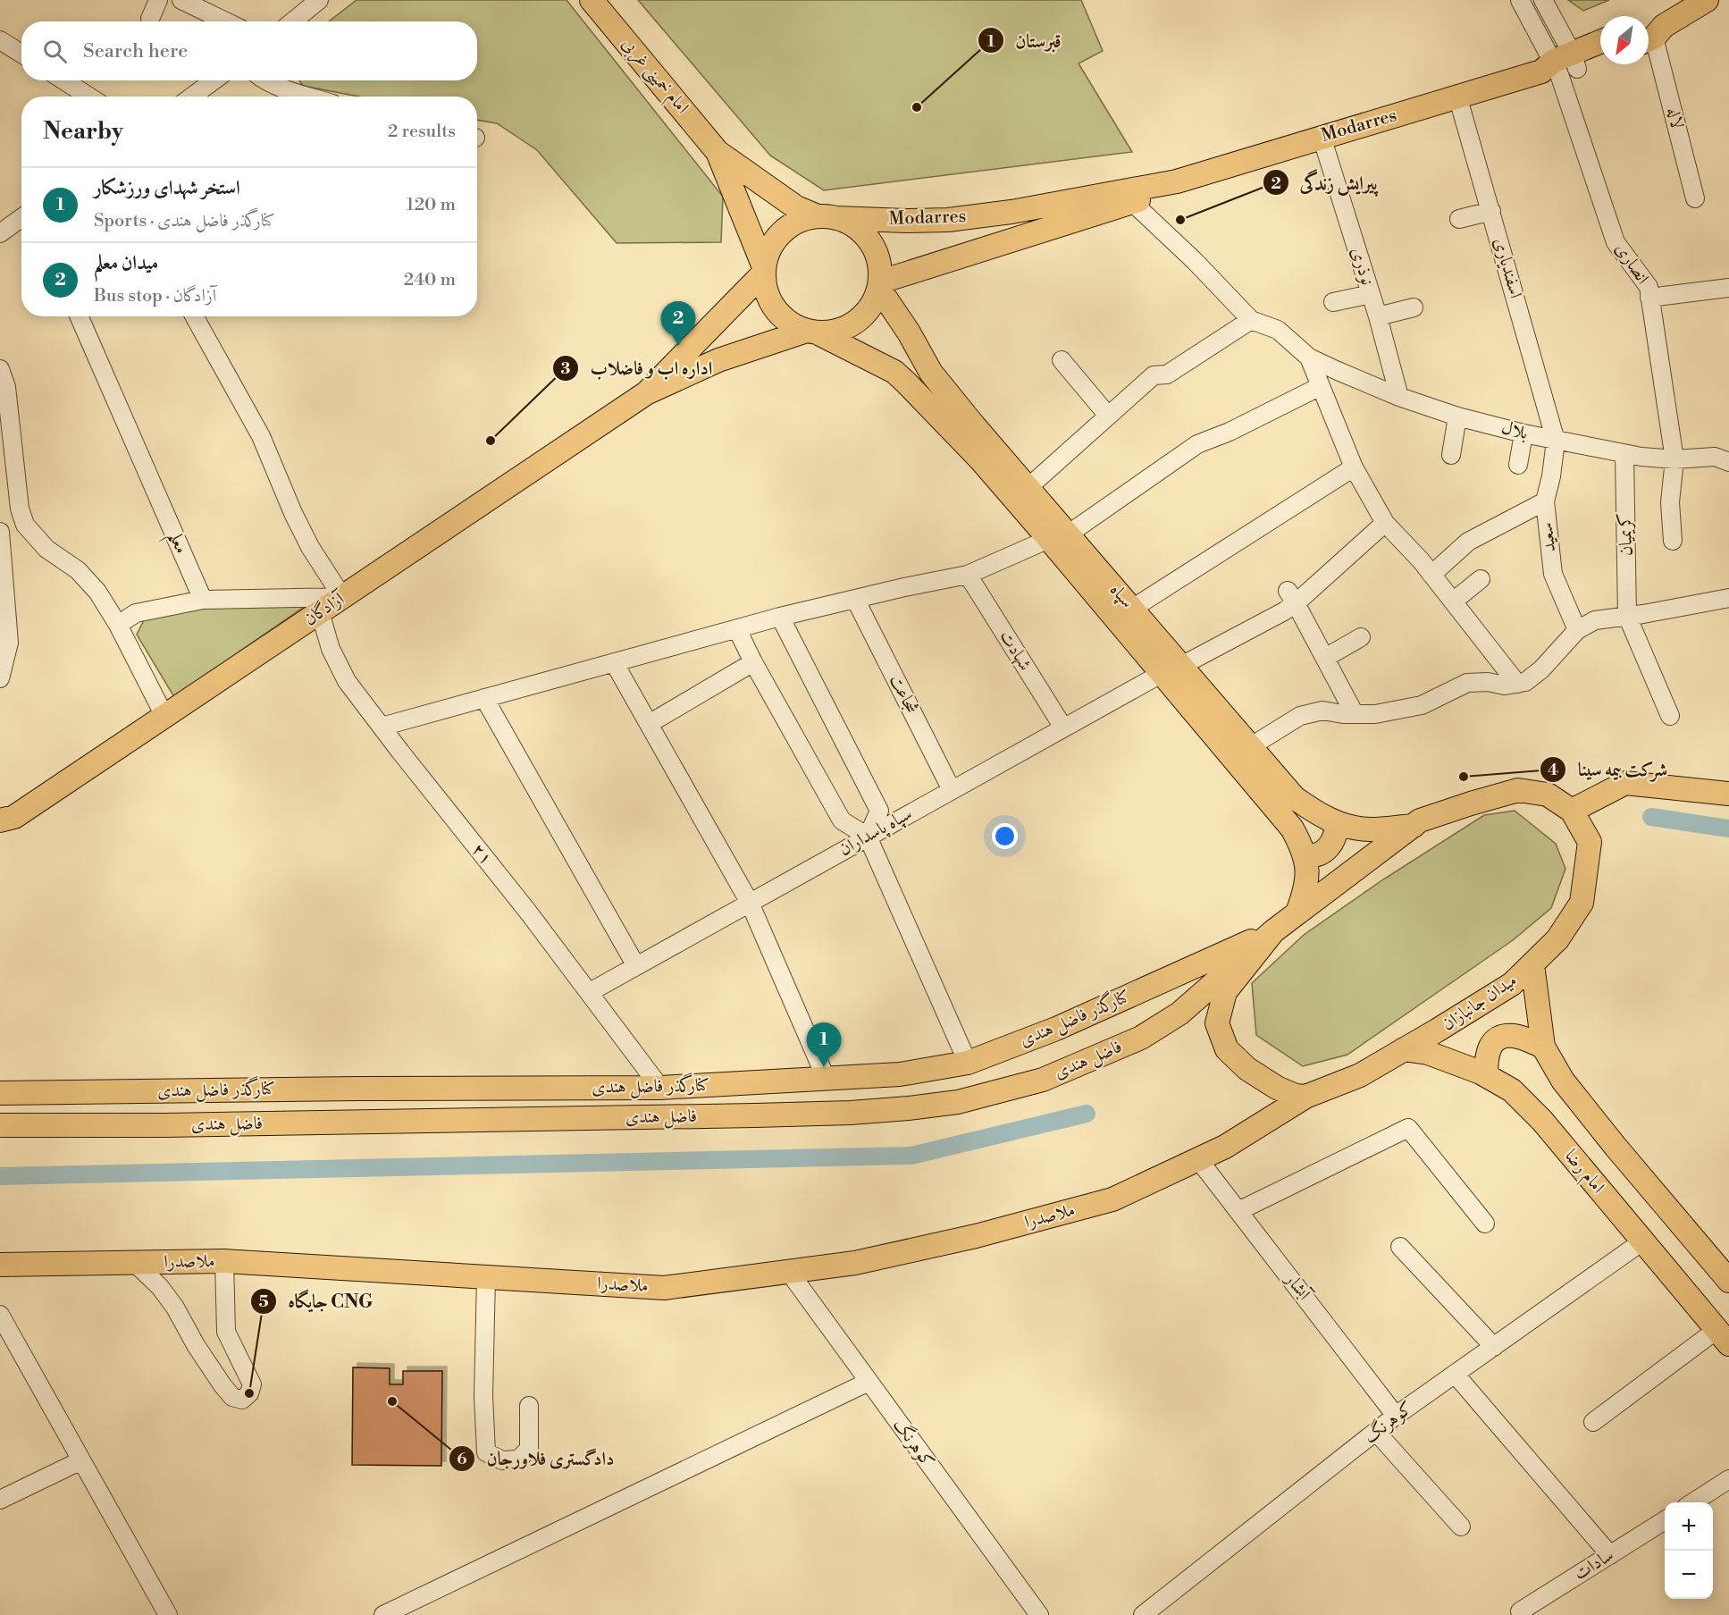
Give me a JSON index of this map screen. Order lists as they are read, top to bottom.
{
  "streets": {
    "main road": [
      "امام خمینی غربی",
      "Modarres",
      "سپاه",
      "آزادگان",
      "میدان جانبازان",
      "کنارگذر فاضل هندی",
      "فاضل هندی",
      "امام رضا",
      "ملاصدرا"
    ],
    "street": [
      "لاله",
      "انصاری",
      "نوذری",
      "اسفندیاری",
      "بلال",
      "کریمیان",
      "سعید",
      "معلم",
      "شهادت",
      "شجاعت",
      "سپاه پاسداران",
      "۲۱",
      "آبشار",
      "کوهرنگ",
      "سادات"
    ]
  },
  "crossings": [
    ["امام خمینی غربی", "Modarres"],
    ["امام خمینی غربی", "سپاه"],
    ["Modarres", "انصاری"],
    ["Modarres", "نوذری"],
    ["Modarres", "اسفندیاری"],
    ["Modarres", "بلال"],
    ["Modarres", "سپاه"],
    ["انصاری", "بلال"],
    ["نوذری", "بلال"],
    ["اسفندیاری", "بلال"],
    ["اسفندیاری", "سعید"],
    ["بلال", "کریمیان"],
    ["بلال", "سعید"],
    ["بلال", "سپاه پاسداران"],
    ["سپاه", "سپاه پاسداران"],
    ["سپاه", "میدان جانبازان"],
    ["آزادگان", "۲۱"],
    ["شهادت", "سپاه پاسداران"],
    ["شجاعت", "سپاه پاسداران"],
    ["سپاه پاسداران", "۲۱"],
    ["۲۱", "کنارگذر فاضل هندی"],
    ["میدان جانبازان", "کنارگذر فاضل هندی"],
    ["میدان جانبازان", "فاضل هندی"],
    ["میدان جانبازان", "امام رضا"],
    ["میدان جانبازان", "ملاصدرا"],
    ["کنارگذر فاضل هندی", "فاضل هندی"],
    ["امام رضا", "کوهرنگ"],
    ["ملاصدرا", "آبشار"],
    ["ملاصدرا", "کوهرنگ"],
    ["آبشار", "کوهرنگ"]
  ],
  "places": [
    "قبرستان",
    "پیرایش زندگی",
    "اداره اب و فاضلاب",
    "شرکت بیمه سینا",
    "جایگاه CNG",
    "دادگستری فلاورجان"
  ],
  "north": "bottom left",
  "page": {
    "search": "Search here",
    "heading": ["Nearby", "2 results"],
    "list": [
      {
        "mark": "1",
        "name": "استخر شهدای ورزشکار",
        "note": "Sports · کنارگذر فاضل هندی",
        "value": "120 m"
      },
      {
        "mark": "2",
        "name": "میدان معلم",
        "note": "Bus stop · آزادگان",
        "value": "240 m"
      }
    ],
    "pins": ["2", "1"],
    "map_buttons": ["+", "−"]
  }
}
